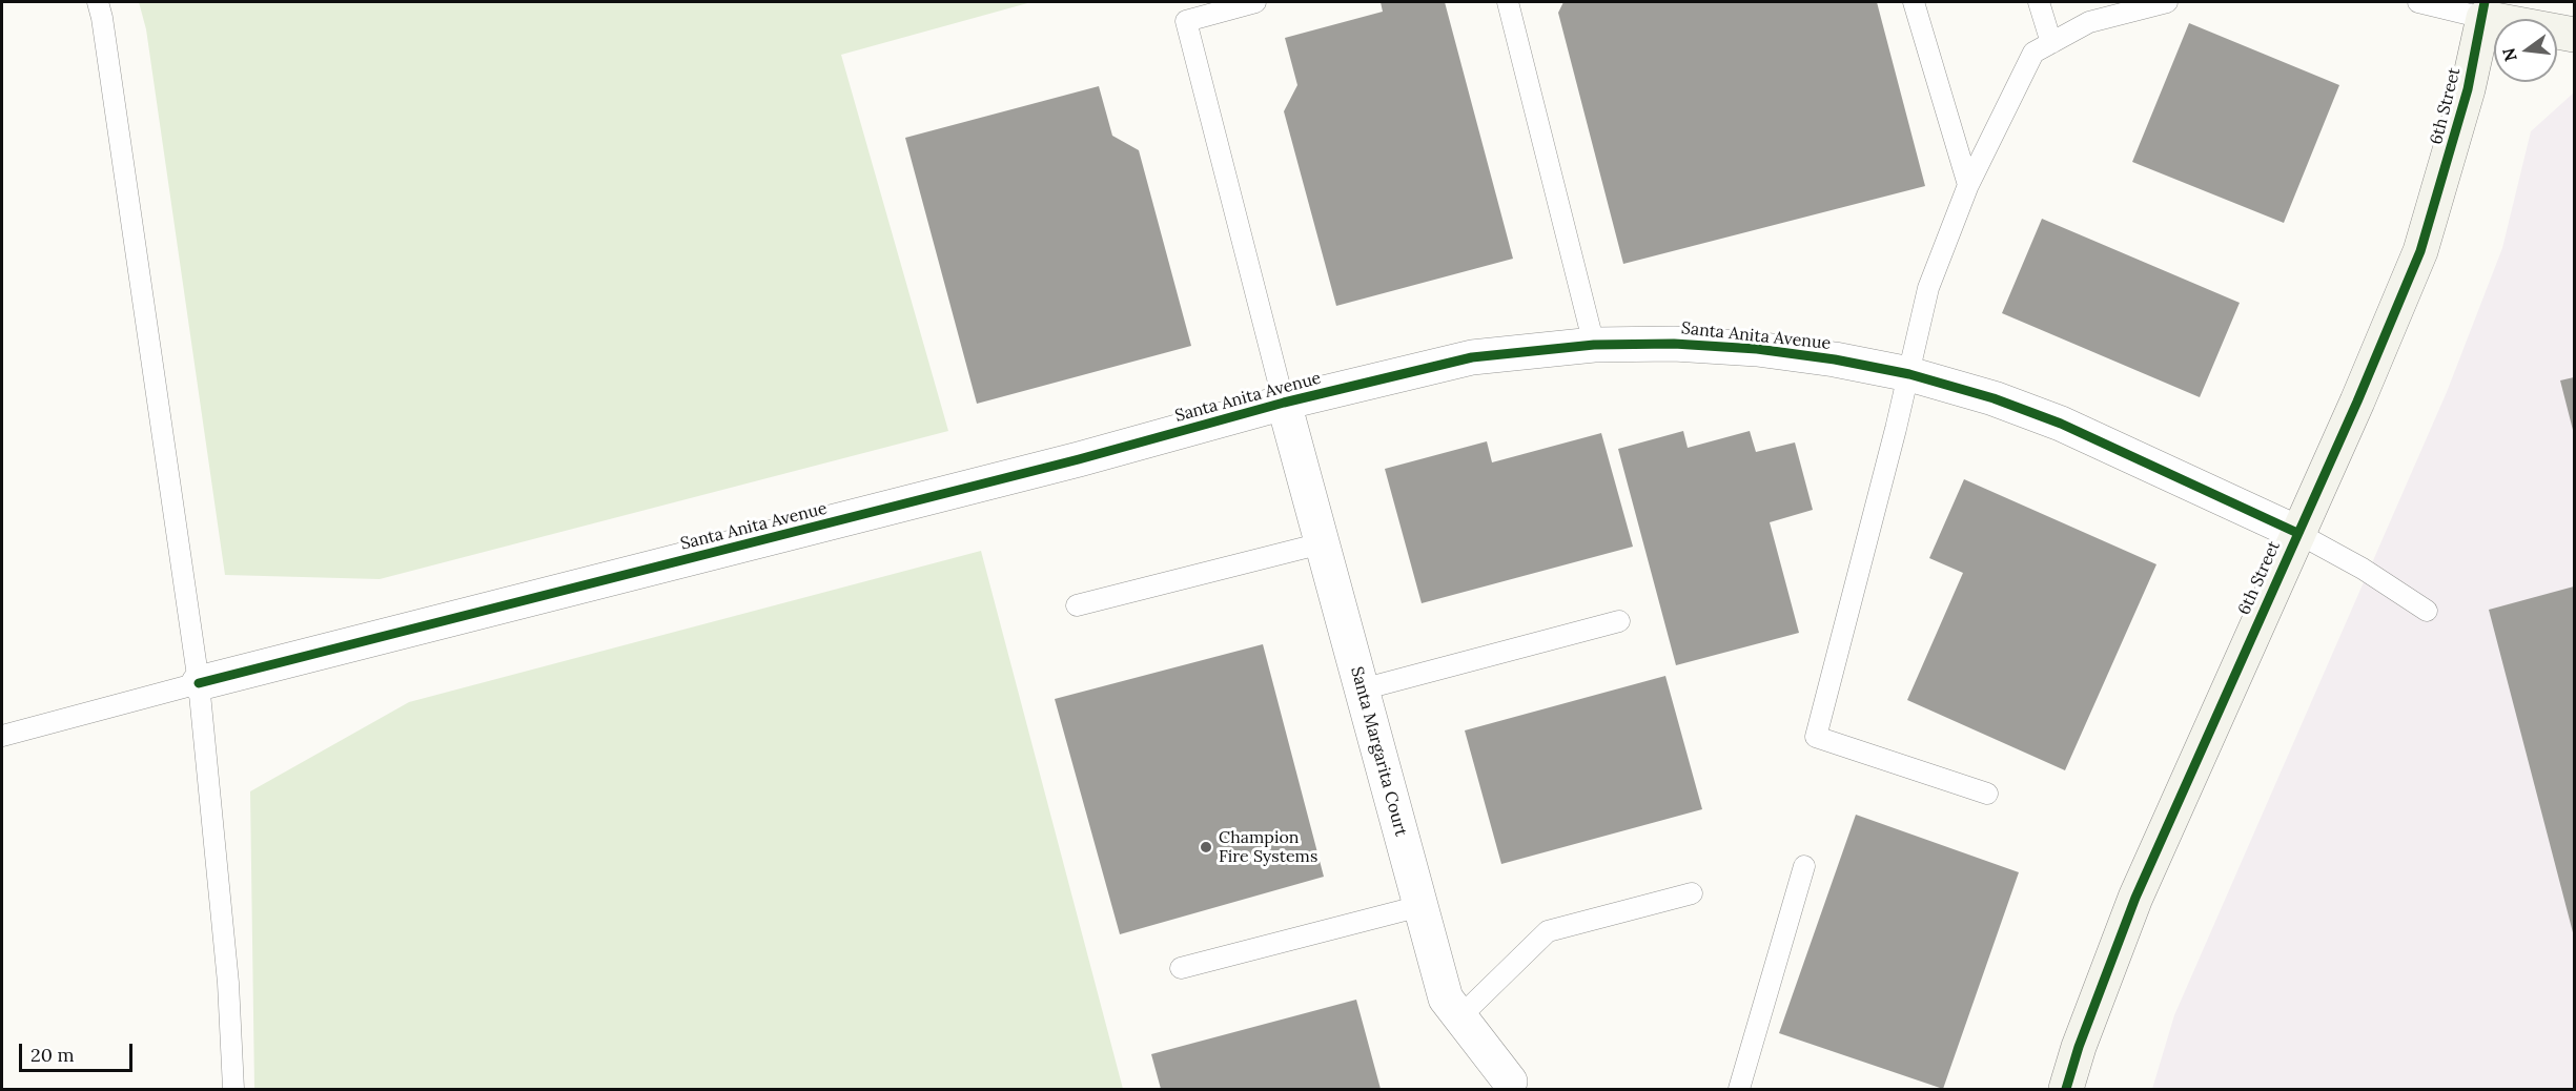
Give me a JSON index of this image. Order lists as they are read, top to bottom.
{
  "streets": {
    "street": ["6th Street", "Santa Anita Avenue", "Santa Margarita Court"]
  },
  "crossings": [
    ["6th Street", "Santa Anita Avenue"],
    ["Santa Anita Avenue", "Santa Margarita Court"]
  ],
  "places": ["Champion Fire Systems"],
  "scale_bar": "20 m",
  "north": "left"
}
